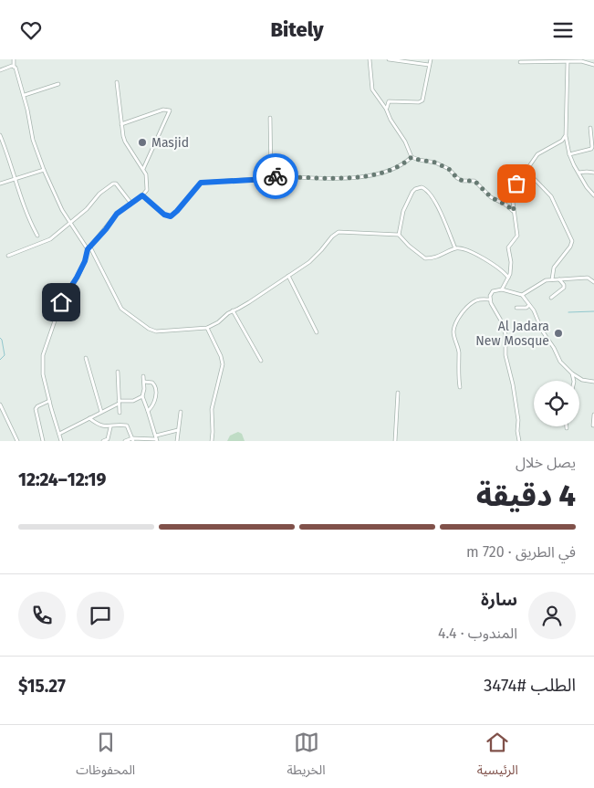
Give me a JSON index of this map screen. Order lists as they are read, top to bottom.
{
  "places": ["Masjid", "Al Jadara New Mosque"],
  "page": {
    "header": "Bitely",
    "heading": ["4 دقيقة", "يصل خلال", "12:19–12:24"],
    "panel": [
      "سارة",
      "المندوب · 4.4",
      "الطلب #3474",
      "$15.27"
    ],
    "bar": "في الطريق · 720 m",
    "tabs": ["الرئيسية", "الخريطة", "المحفوظات"]
  }
}
